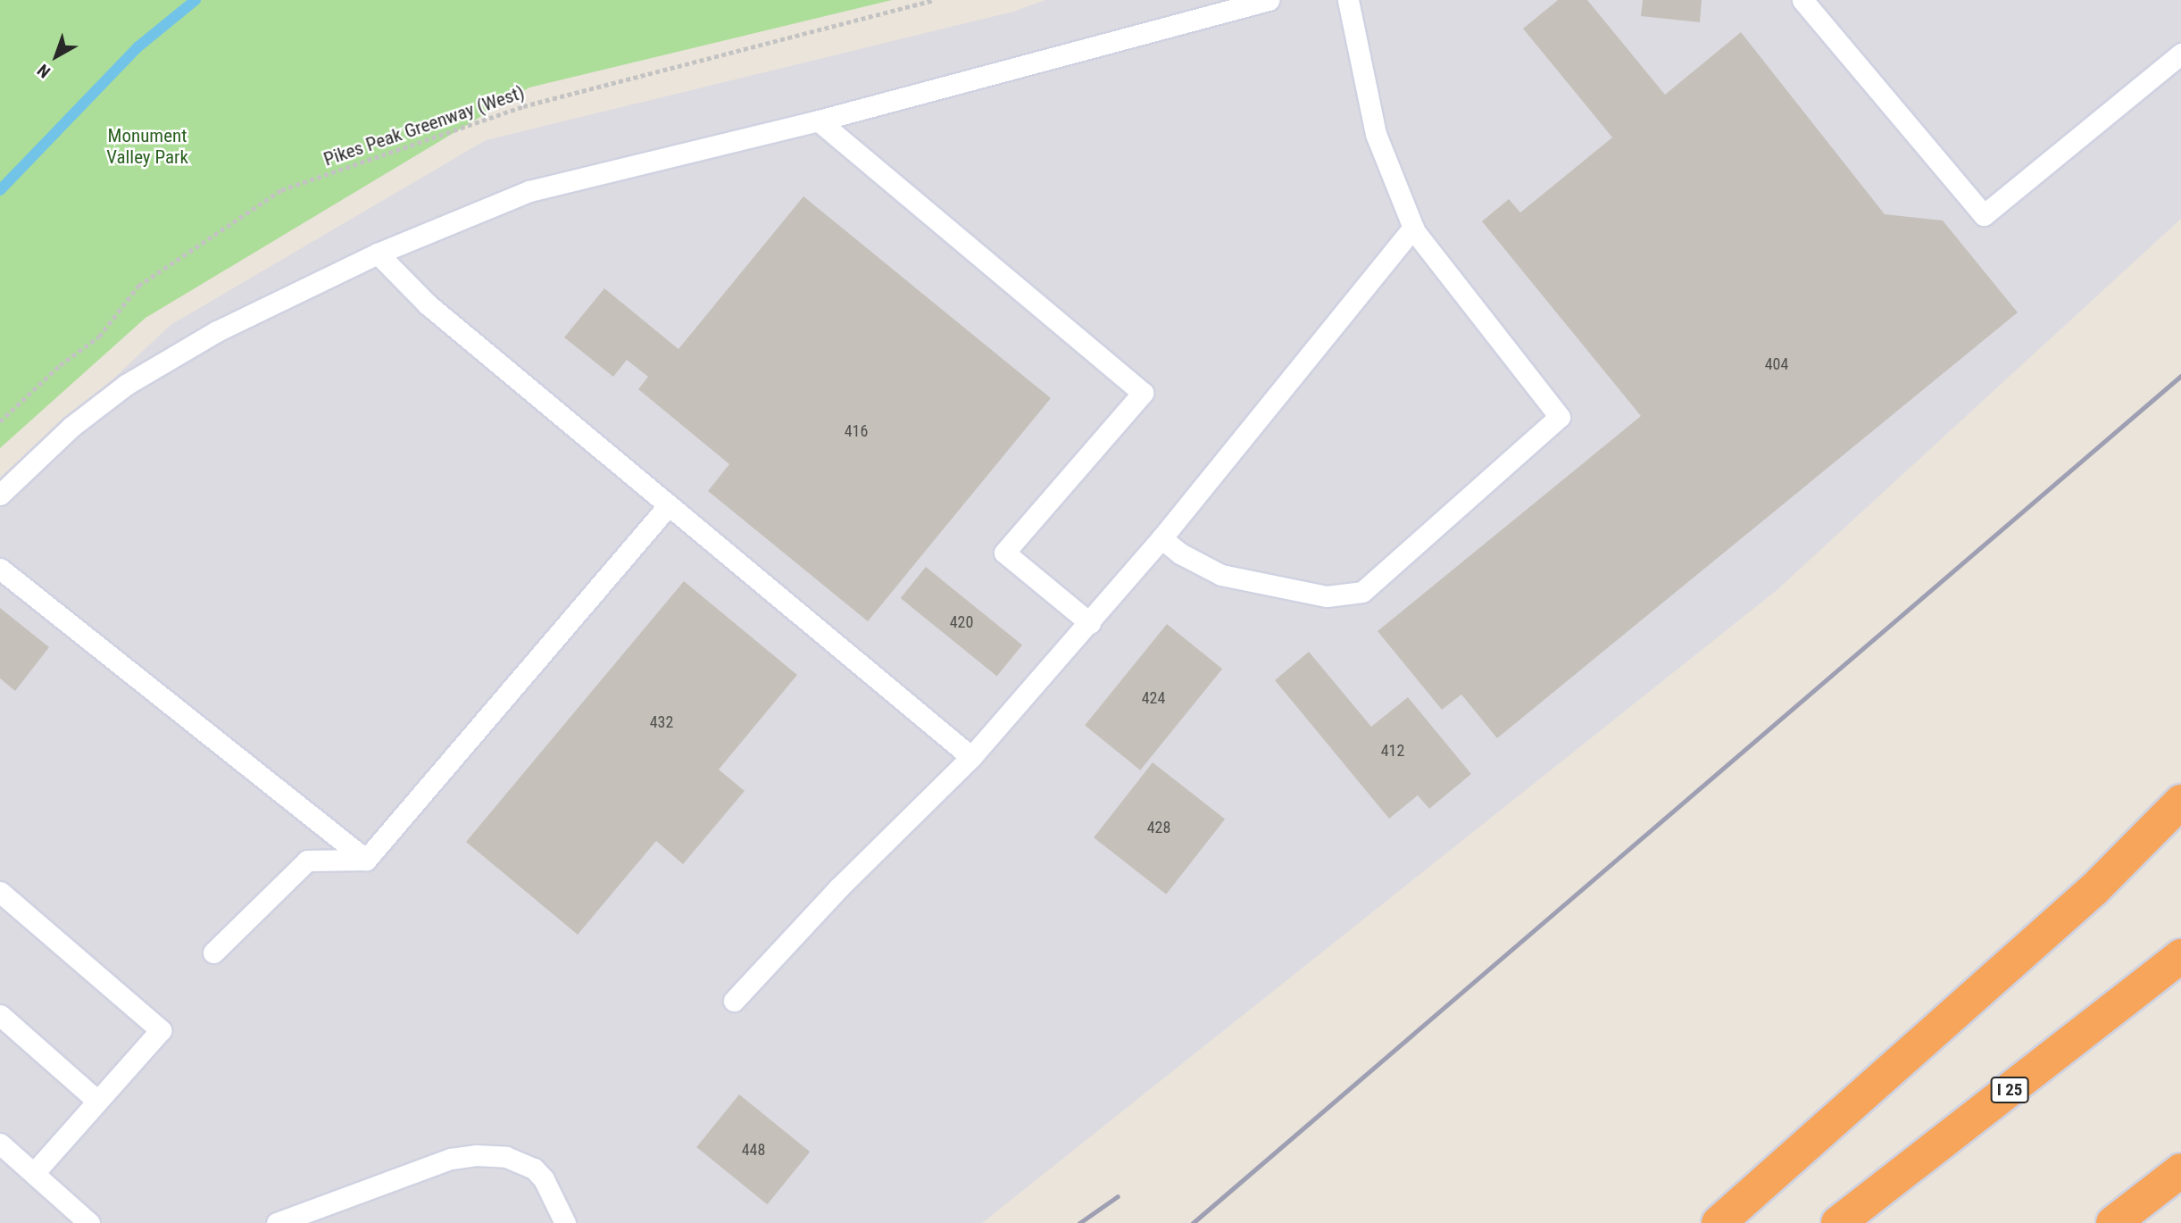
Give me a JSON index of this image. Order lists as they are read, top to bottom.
{
  "streets": {
    "highway": ["I 25"],
    "path": ["Pikes Peak Greenway (West)"]
  },
  "parks": ["Monument Valley Park"],
  "house_numbers": [
    "404",
    "416",
    "420",
    "424",
    "432",
    "412",
    "428",
    "448"
  ],
  "north": "bottom left"
}
